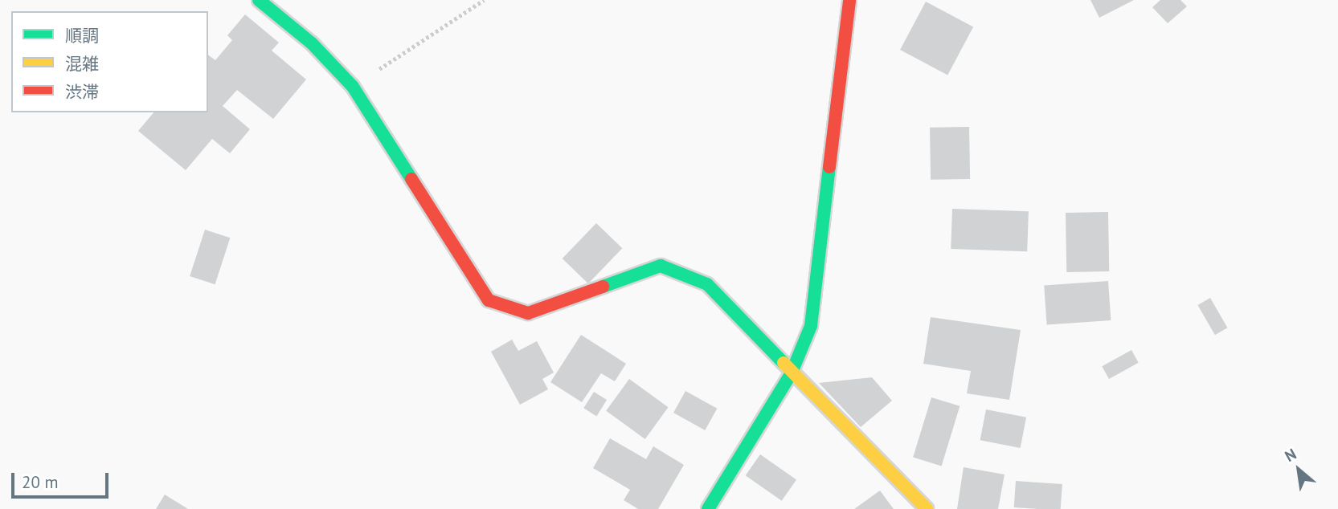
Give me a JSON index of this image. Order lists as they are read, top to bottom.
{
  "legend": ["順調", "混雑", "渋滞"],
  "scale_bar": "20 m",
  "north": "top left"
}
